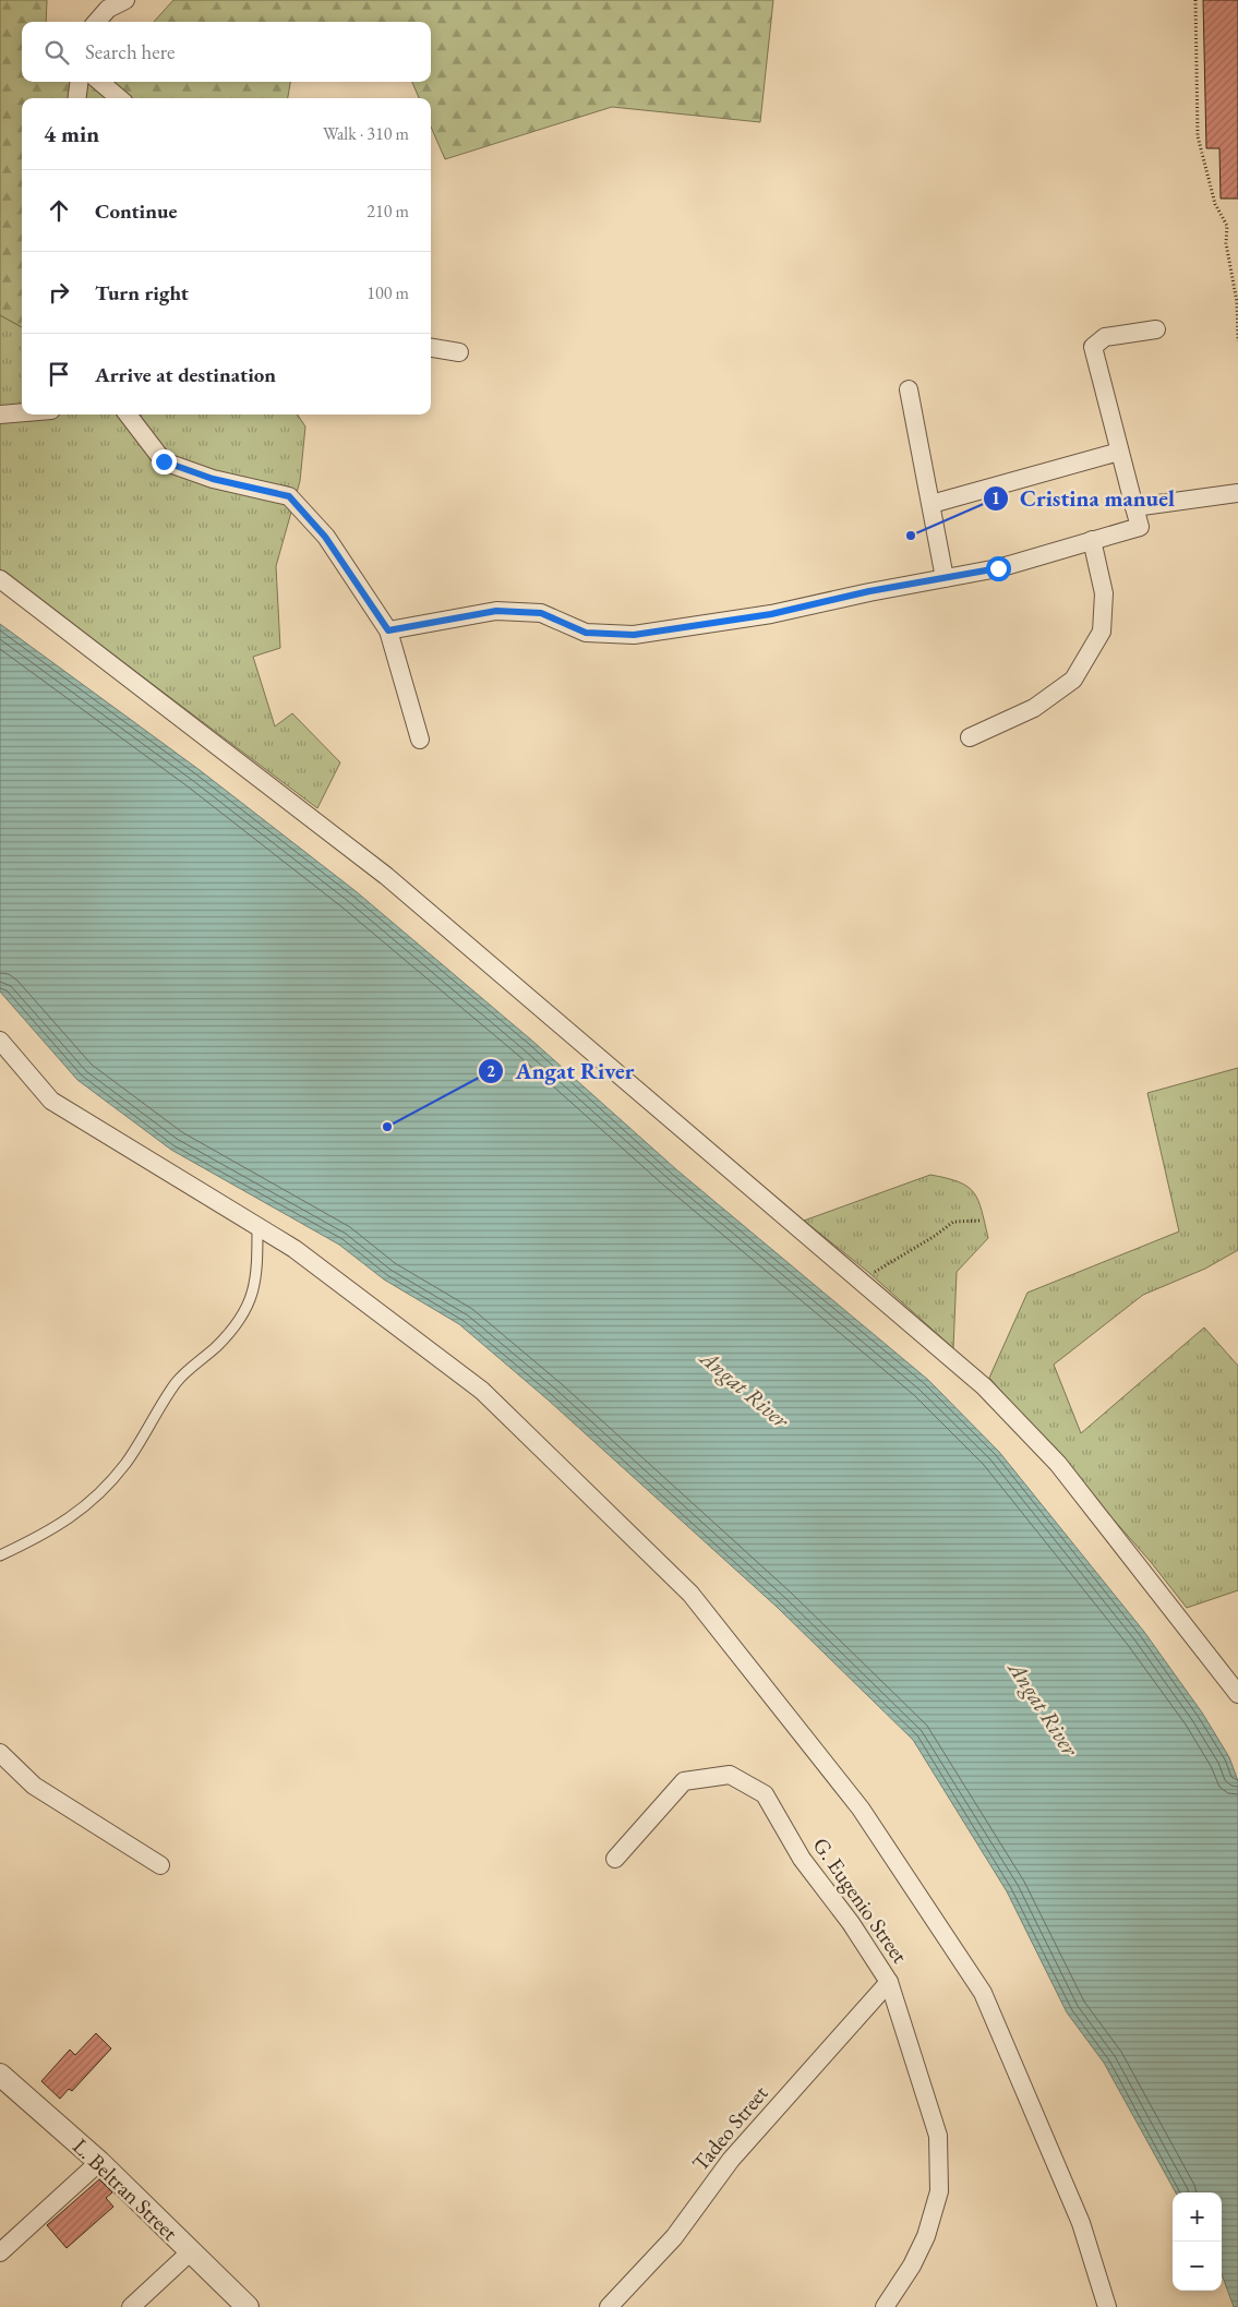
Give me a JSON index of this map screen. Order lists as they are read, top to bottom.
{
  "streets": {
    "street": ["G. Eugenio Street", "Tadeo Street", "L. Beltran Street"]
  },
  "crossings": [
    ["G. Eugenio Street", "Tadeo Street"]
  ],
  "water": ["Angat River"],
  "places": ["Cristina manuel", "Angat River"],
  "page": {
    "search": "Search here",
    "heading": ["4 min", "Walk · 310 m"],
    "list": [
      ["Continue", "210 m"],
      ["Turn right", "100 m"],
      "Arrive at destination"
    ],
    "map_buttons": ["+", "−"]
  }
}
